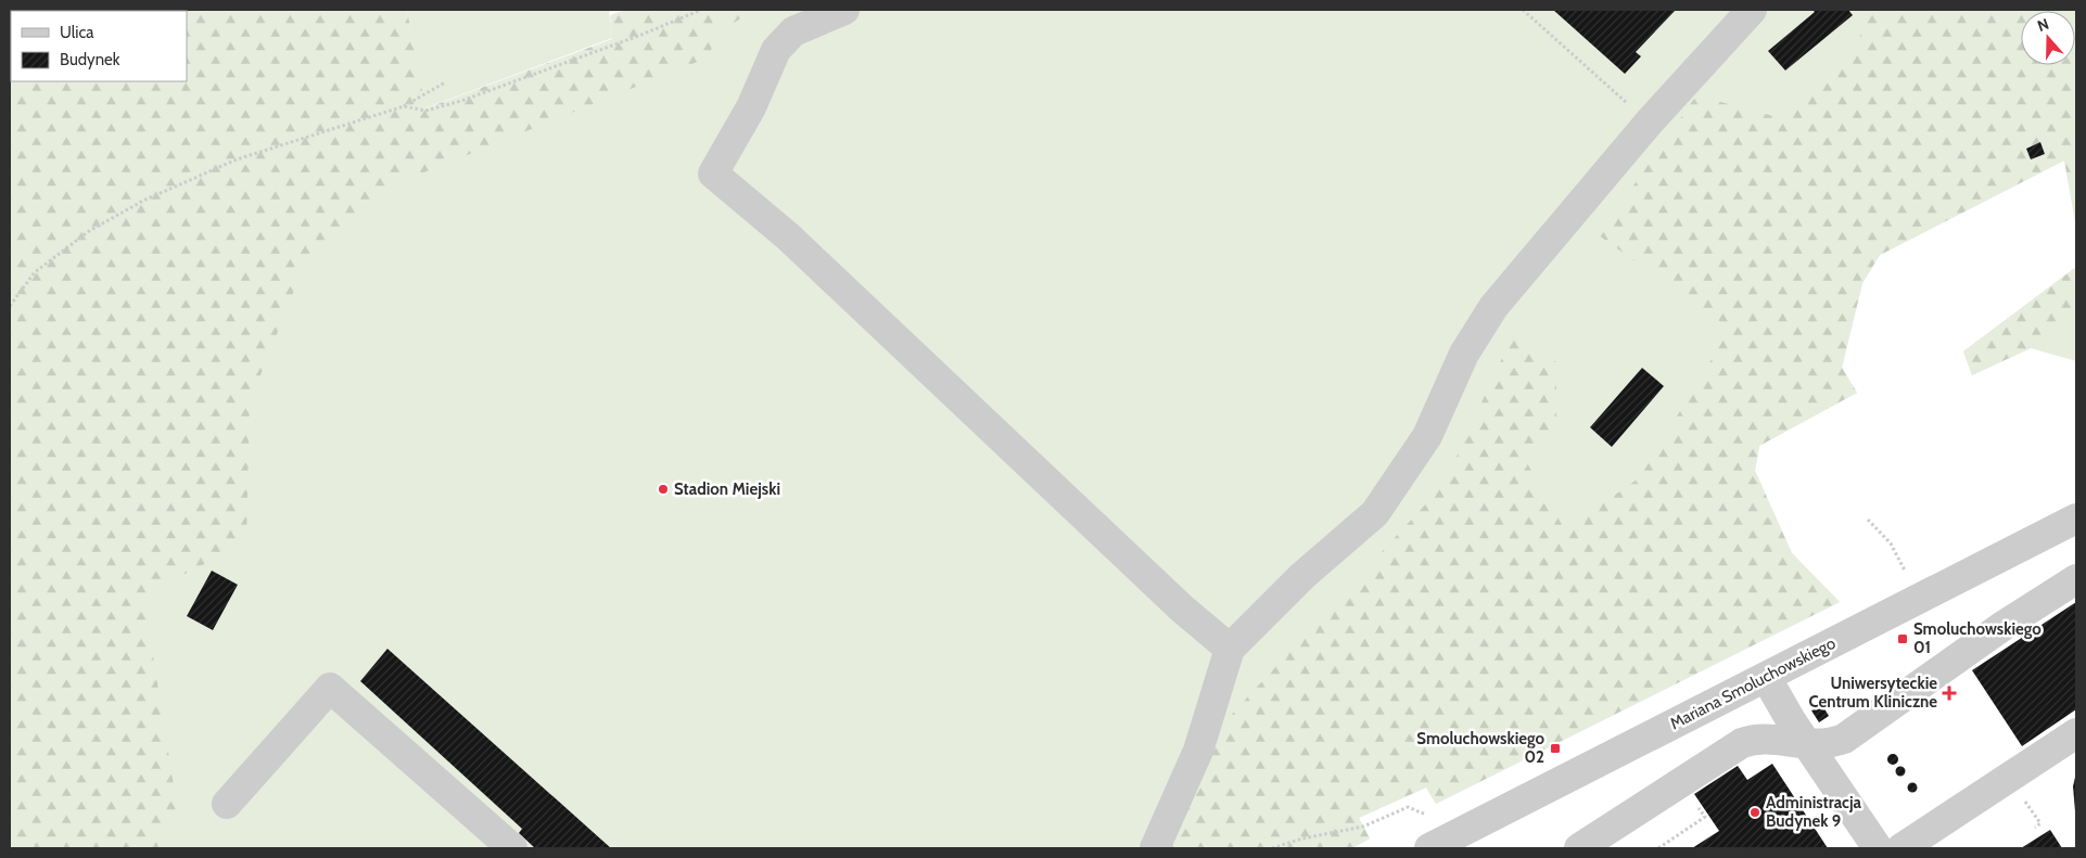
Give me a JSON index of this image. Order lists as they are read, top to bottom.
{
  "streets": {
    "street": ["Mariana Smoluchowskiego"]
  },
  "places": {
    "other": ["Stadion Miejski", "Administracja Budynek 9"],
    "transit": ["Smoluchowskiego 01", "Smoluchowskiego 02"],
    "health": ["Uniwersyteckie Centrum Kliniczne"]
  },
  "legend": ["Ulica", "Budynek"],
  "north": "top"
}
